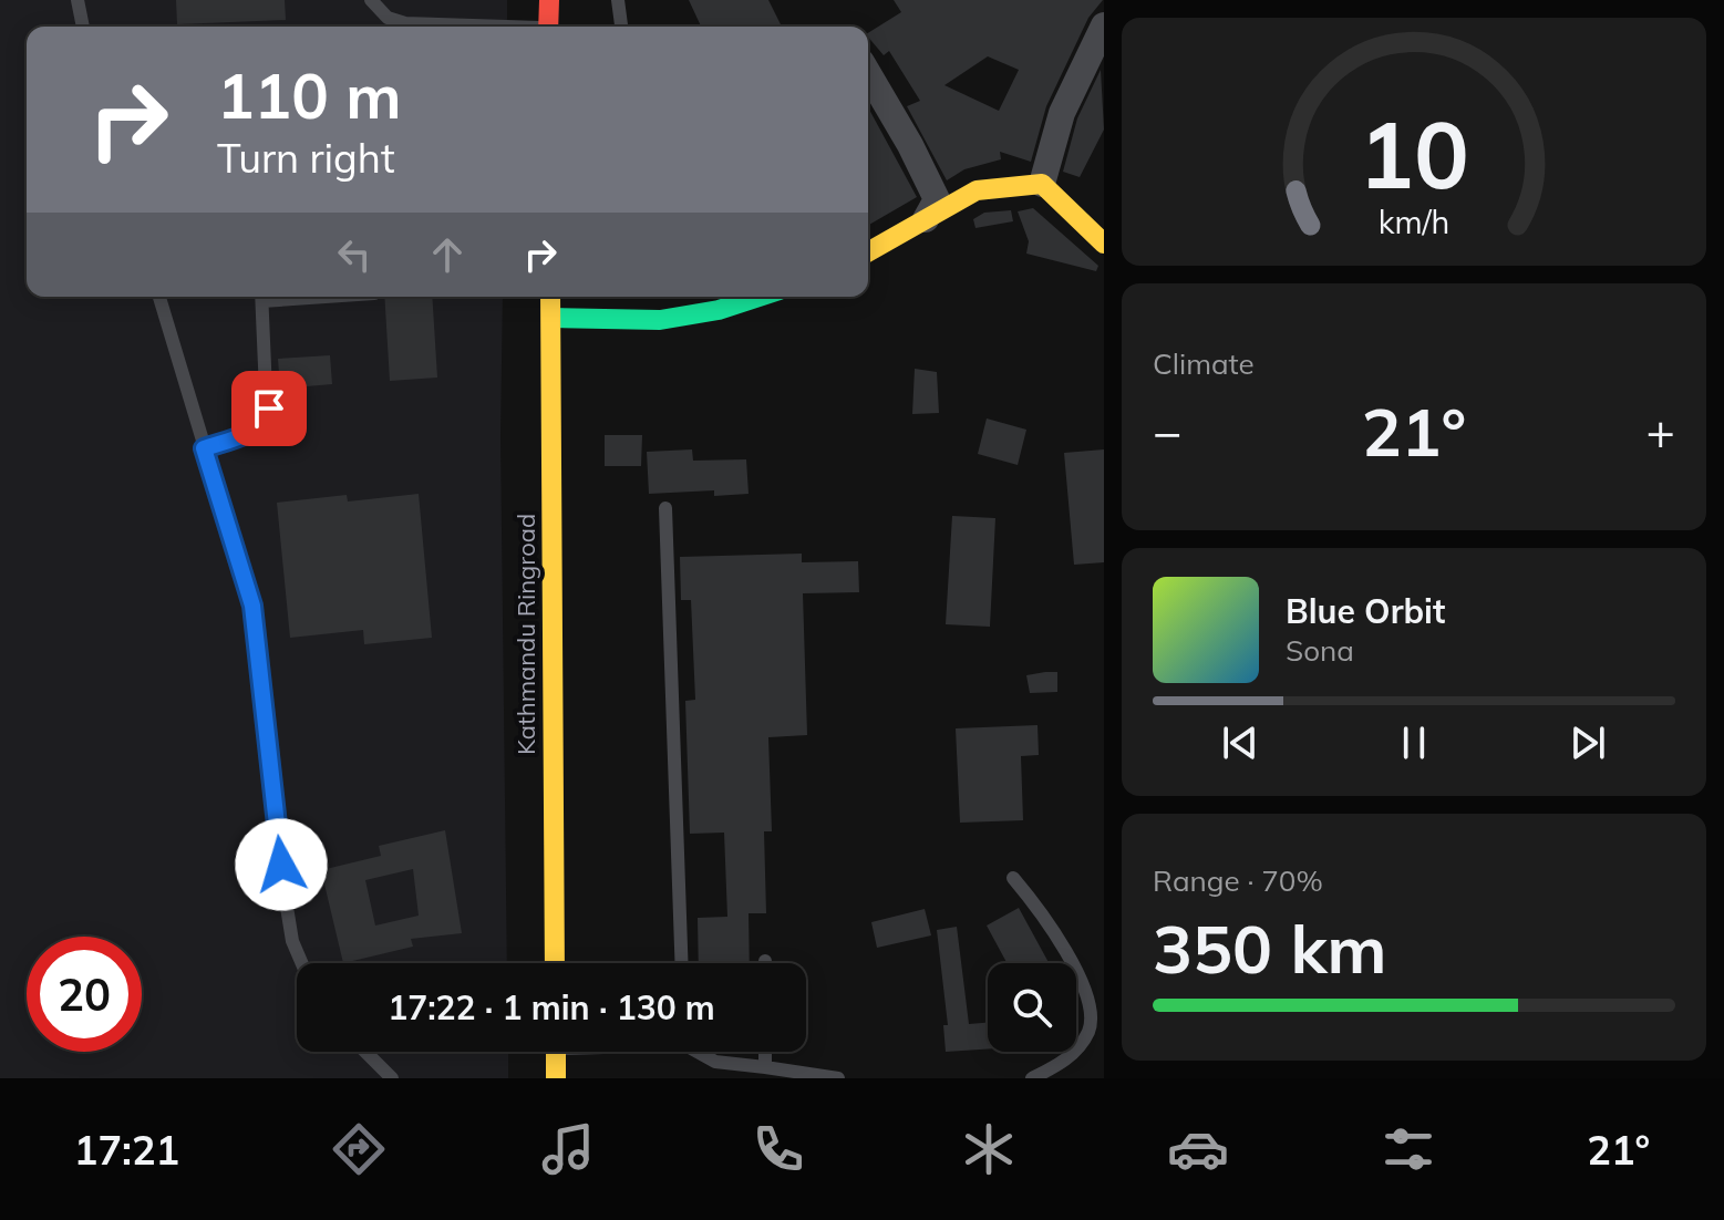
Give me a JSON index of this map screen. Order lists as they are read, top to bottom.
{
  "streets": {
    "main road": ["Kathmandu Ringroad"]
  },
  "page": {
    "turn": ["110 m", "Turn right"],
    "tile": [
      "Climate",
      ["Range · 70%", "350 km"]
    ],
    "heat": ["−", "21°", "+"],
    "song": ["Blue Orbit", "Sona"],
    "limit": "20",
    "trip": "17:22 · 1 min · 130 m",
    "tabs": ["17:21", "21°"],
    "gauge": ["10", "km/h"]
  }
}
